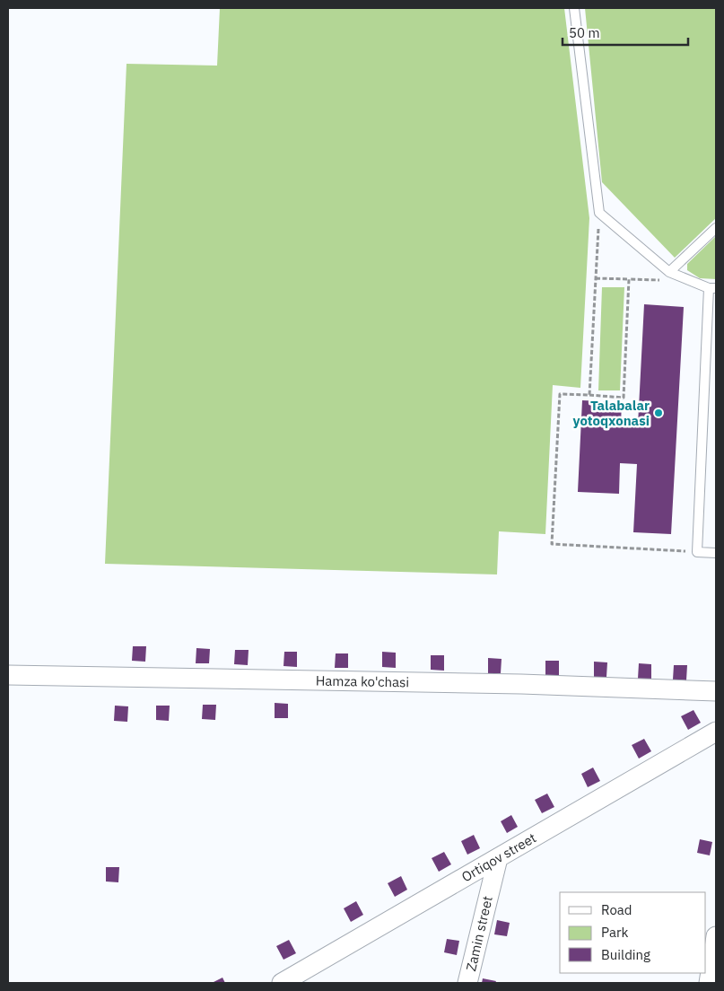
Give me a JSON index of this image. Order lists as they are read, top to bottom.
{
  "streets": {
    "street": ["Hamza ko'chasi", "Ortiqov street", "Zamin street"]
  },
  "crossings": [
    ["Ortiqov street", "Zamin street"]
  ],
  "places": ["Talabalar yotoqxonasi"],
  "legend": ["Road", "Park", "Building"],
  "scale_bar": "50 m"
}
